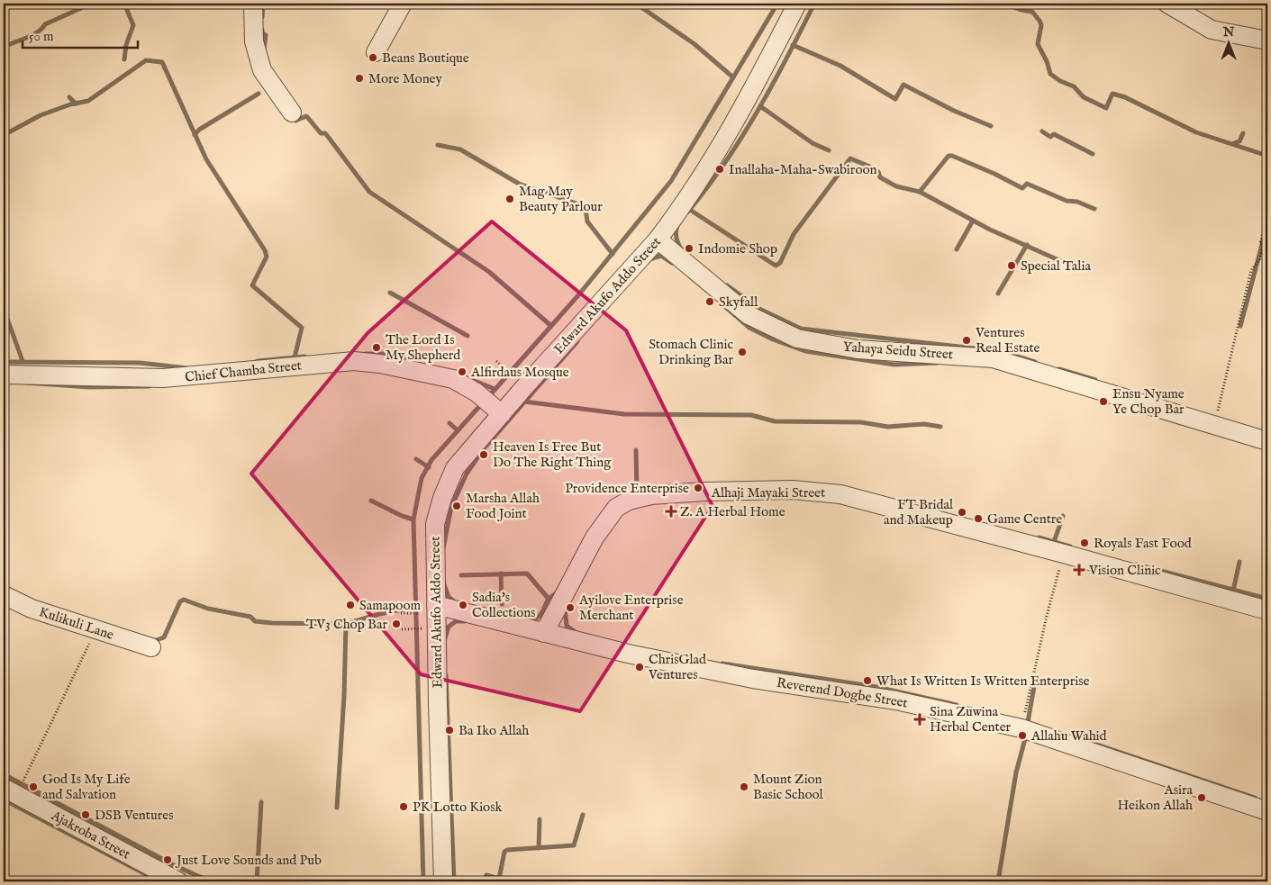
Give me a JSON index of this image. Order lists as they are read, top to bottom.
{
  "streets": {
    "street": [
      "Edward Akufo Addo Street",
      "Yahaya Seidu Street",
      "Chief Chamba Street",
      "Alhaji Mayaki Street",
      "Kulikuli Lane",
      "Reverend Dogbe Street",
      "Ajakroba Street"
    ]
  },
  "crossings": [
    ["Edward Akufo Addo Street", "Yahaya Seidu Street"],
    ["Edward Akufo Addo Street", "Chief Chamba Street"],
    ["Edward Akufo Addo Street", "Reverend Dogbe Street"],
    ["Alhaji Mayaki Street", "Reverend Dogbe Street"]
  ],
  "places": {
    "other": [
      "Beans Boutique",
      "More Money",
      "Inallaha-Maha-Swabiroon",
      "Mag May Beauty Parlour",
      "Indomie Shop",
      "Special Talia",
      "Skyfall",
      "Ventures Real Estate",
      "The Lord Is My Shepherd",
      "Stomach Clinic Drinking Bar",
      "Alfirdaus Mosque",
      "Ensu Nyame Ye Chop Bar",
      "Heaven Is Free But Do The Right Thing",
      "Providence Enterprise",
      "Marsha Allah Food Joint",
      "FT Bridal and Makeup",
      "Game Centre",
      "Royals Fast Food",
      "Samapoom",
      "Sadia's Collections",
      "Ayilove Enterprise Merchant",
      "TV3 Chop Bar",
      "ChrisGlad Ventures",
      "What Is Written Is Written Enterprise",
      "Ba Iko Allah",
      "Allahu Wahid",
      "God Is My Life and Salvation",
      "Mount Zion Basic School",
      "Asira Heikon Allah",
      "PK Lotto Kiosk",
      "DSB Ventures",
      "Just Love Sounds and Pub"
    ],
    "health": ["Z. A Herbal Home", "Vision Clinic", "Sina Zuwina Herbal Center"]
  },
  "scale_bar": "50 m",
  "north": "top"
}
